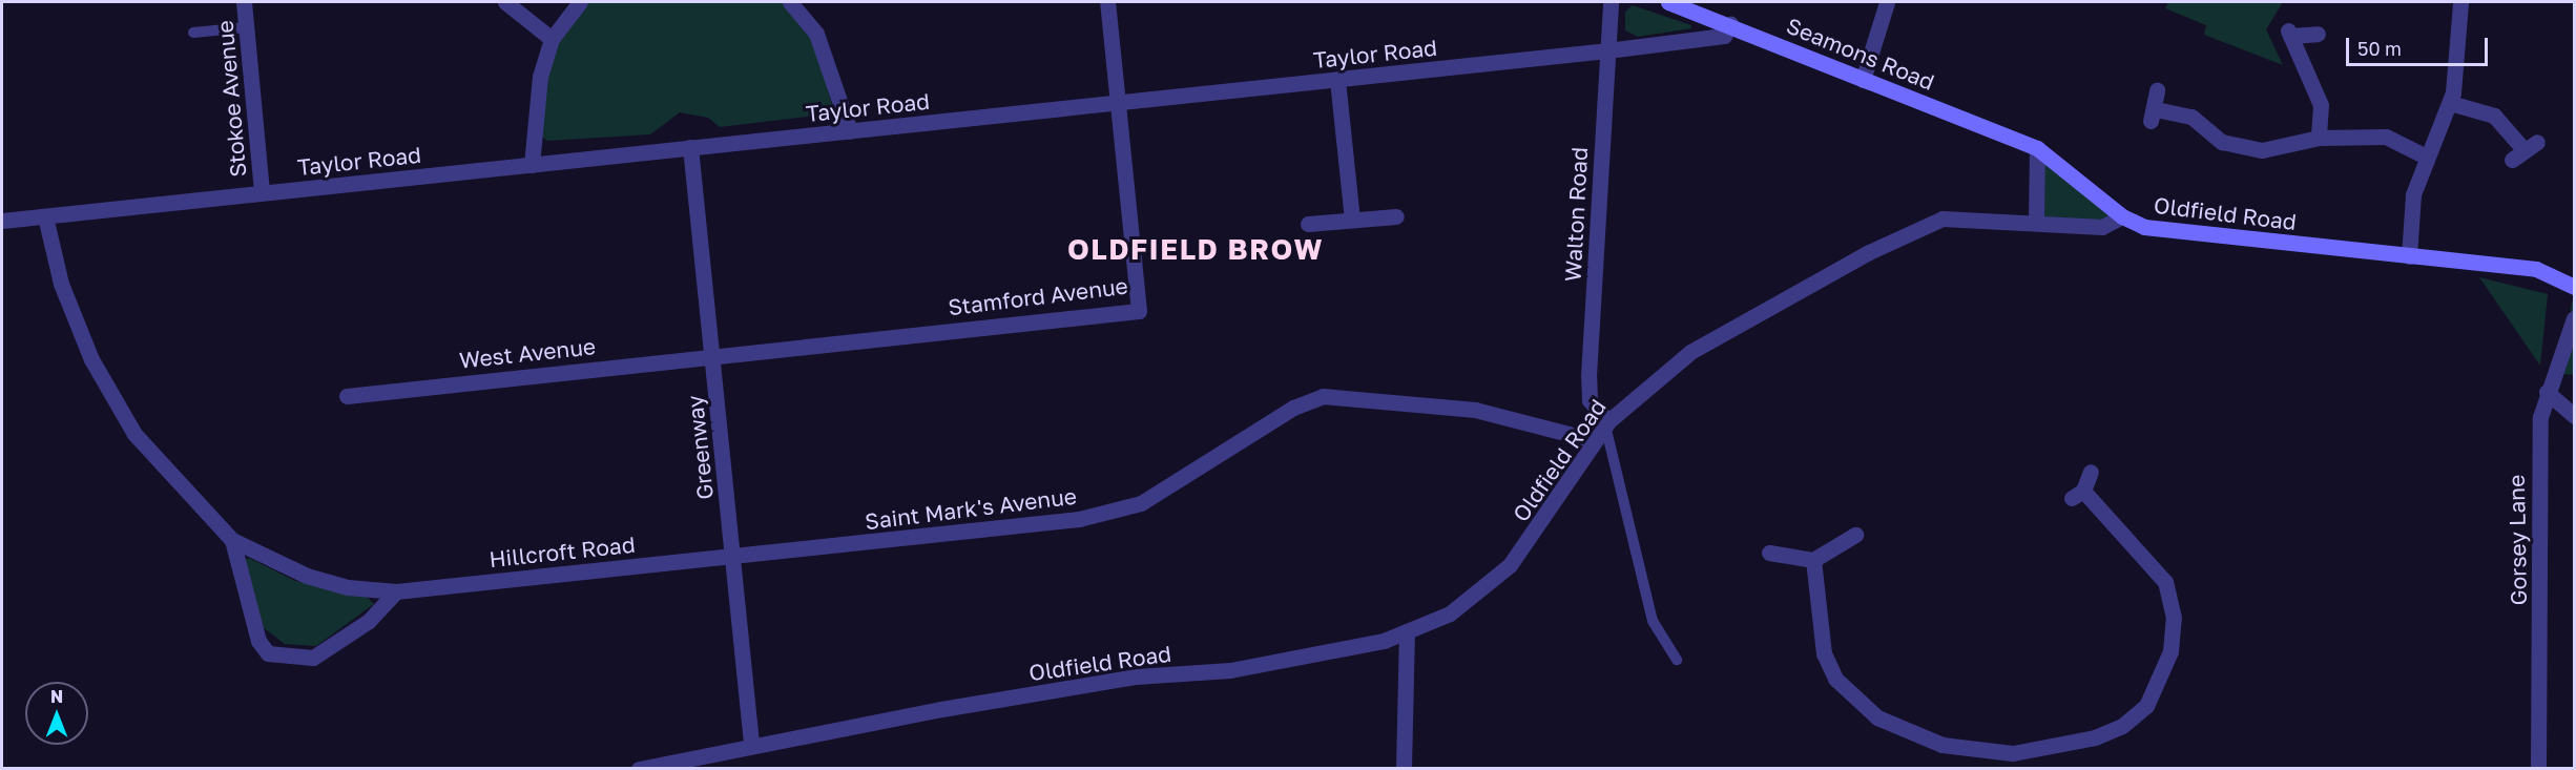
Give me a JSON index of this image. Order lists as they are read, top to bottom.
{
  "streets": {
    "street": [
      "Taylor Road",
      "Seamons Road",
      "Stokoe Avenue",
      "Oldfield Road",
      "Walton Road",
      "Stamford Avenue",
      "West Avenue",
      "Greenway",
      "Saint Mark's Avenue",
      "Gorsey Lane",
      "Hillcroft Road"
    ]
  },
  "crossings": [
    ["Taylor Road", "Seamons Road"],
    ["Taylor Road", "Stokoe Avenue"],
    ["Taylor Road", "Walton Road"],
    ["Taylor Road", "Stamford Avenue"],
    ["Taylor Road", "Greenway"],
    ["Taylor Road", "Hillcroft Road"],
    ["Seamons Road", "Oldfield Road"],
    ["Oldfield Road", "Walton Road"],
    ["Oldfield Road", "Greenway"],
    ["Oldfield Road", "Saint Mark's Avenue"],
    ["Stamford Avenue", "West Avenue"],
    ["Stamford Avenue", "Greenway"],
    ["West Avenue", "Greenway"],
    ["Greenway", "Saint Mark's Avenue"],
    ["Greenway", "Hillcroft Road"],
    ["Saint Mark's Avenue", "Hillcroft Road"]
  ],
  "districts": ["OLDFIELD BROW"],
  "scale_bar": "50 m",
  "north": "top"
}
